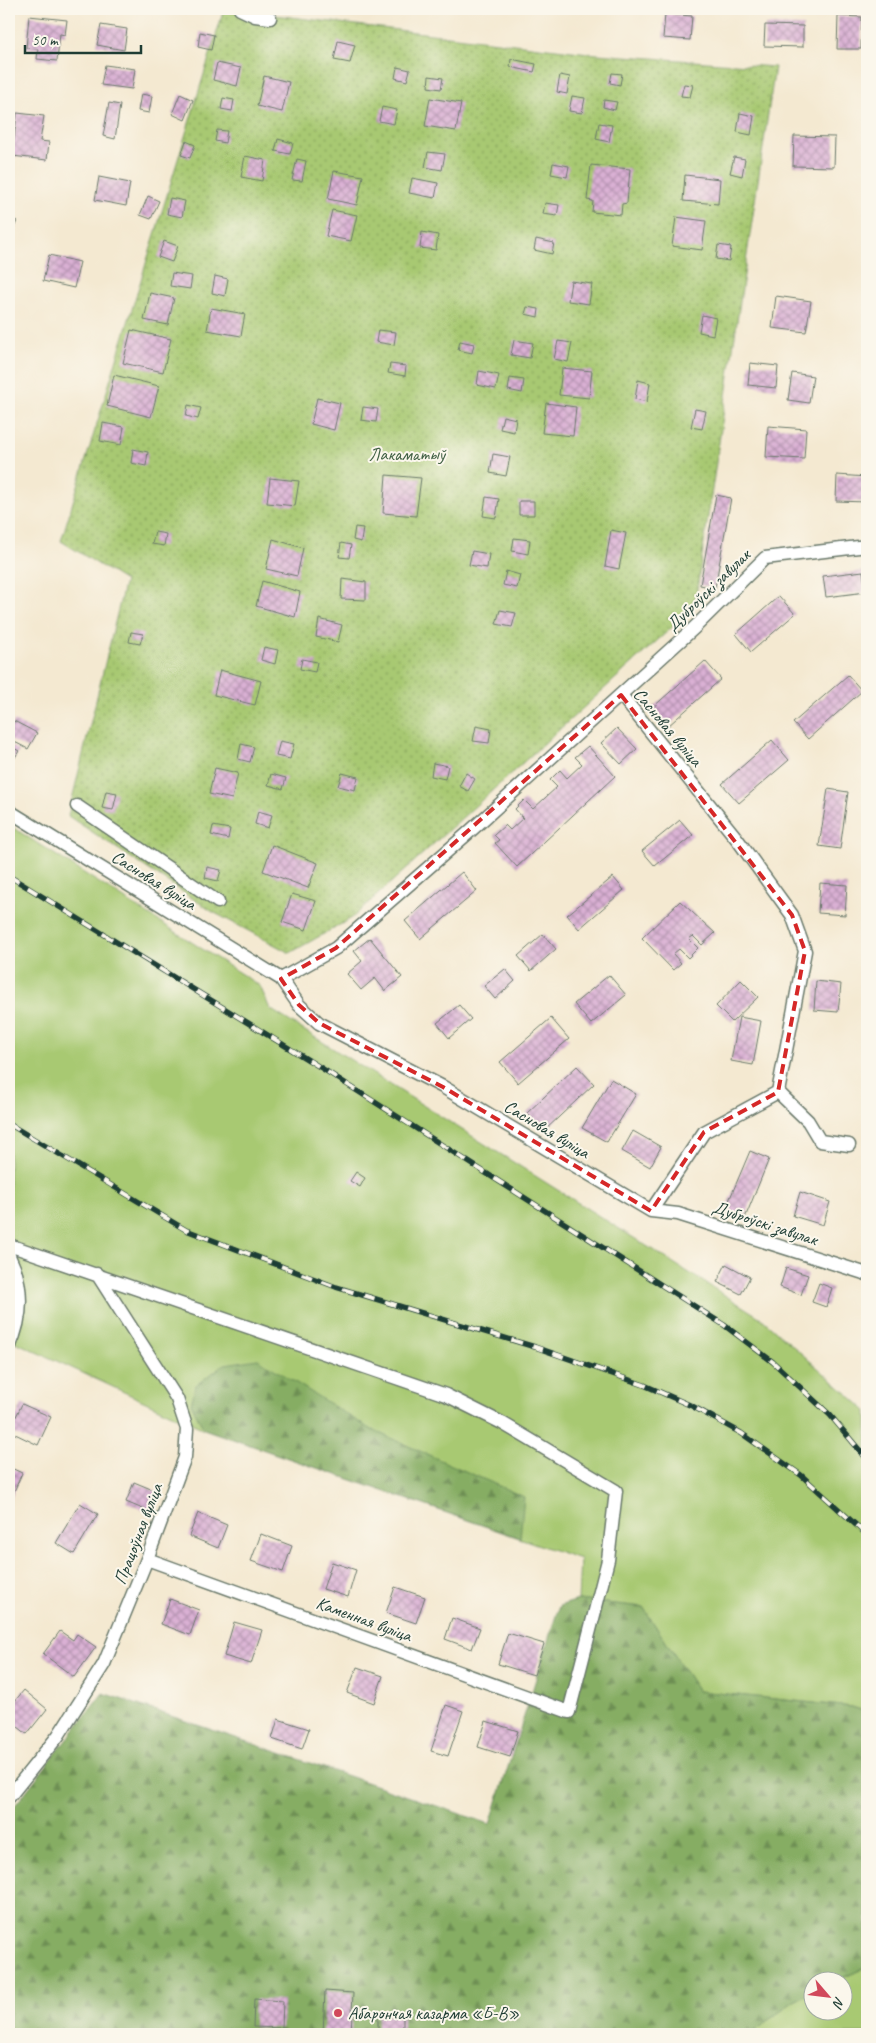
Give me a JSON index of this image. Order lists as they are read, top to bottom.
{
  "streets": {
    "street": [
      "Дуброўскі завулак",
      "Сасновая вуліца",
      "Працоўная вуліца",
      "Каменная вуліца"
    ]
  },
  "crossings": [
    ["Дуброўскі завулак", "Сасновая вуліца"],
    ["Працоўная вуліца", "Каменная вуліца"]
  ],
  "parks": ["Лакаматыў"],
  "places": ["Абарончая казарма «Б-В»"],
  "scale_bar": "50 m",
  "north": "bottom right"
}
